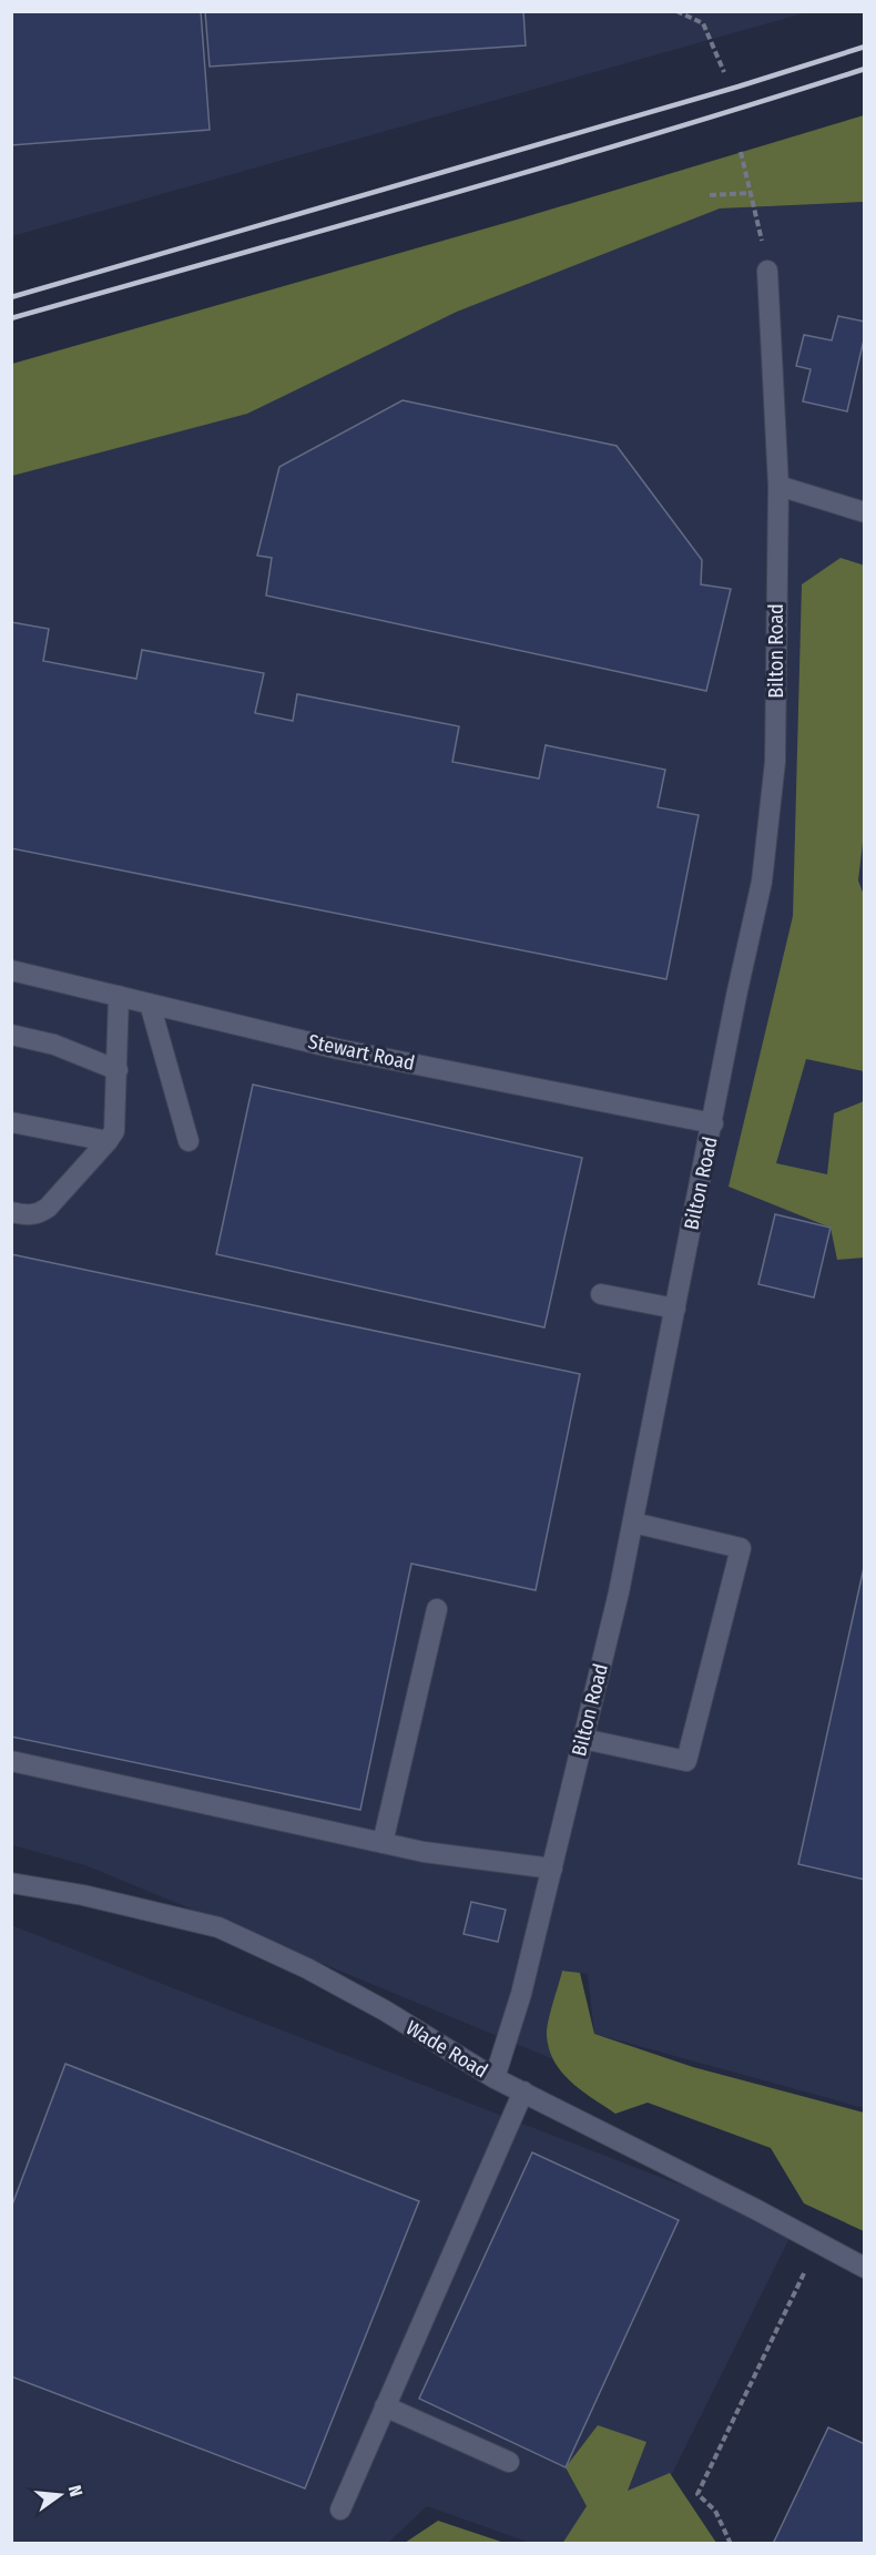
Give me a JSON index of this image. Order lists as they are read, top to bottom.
{
  "streets": {
    "street": ["Bilton Road", "Stewart Road", "Wade Road"]
  },
  "crossings": [
    ["Bilton Road", "Stewart Road"],
    ["Bilton Road", "Wade Road"]
  ],
  "north": "right"
}
